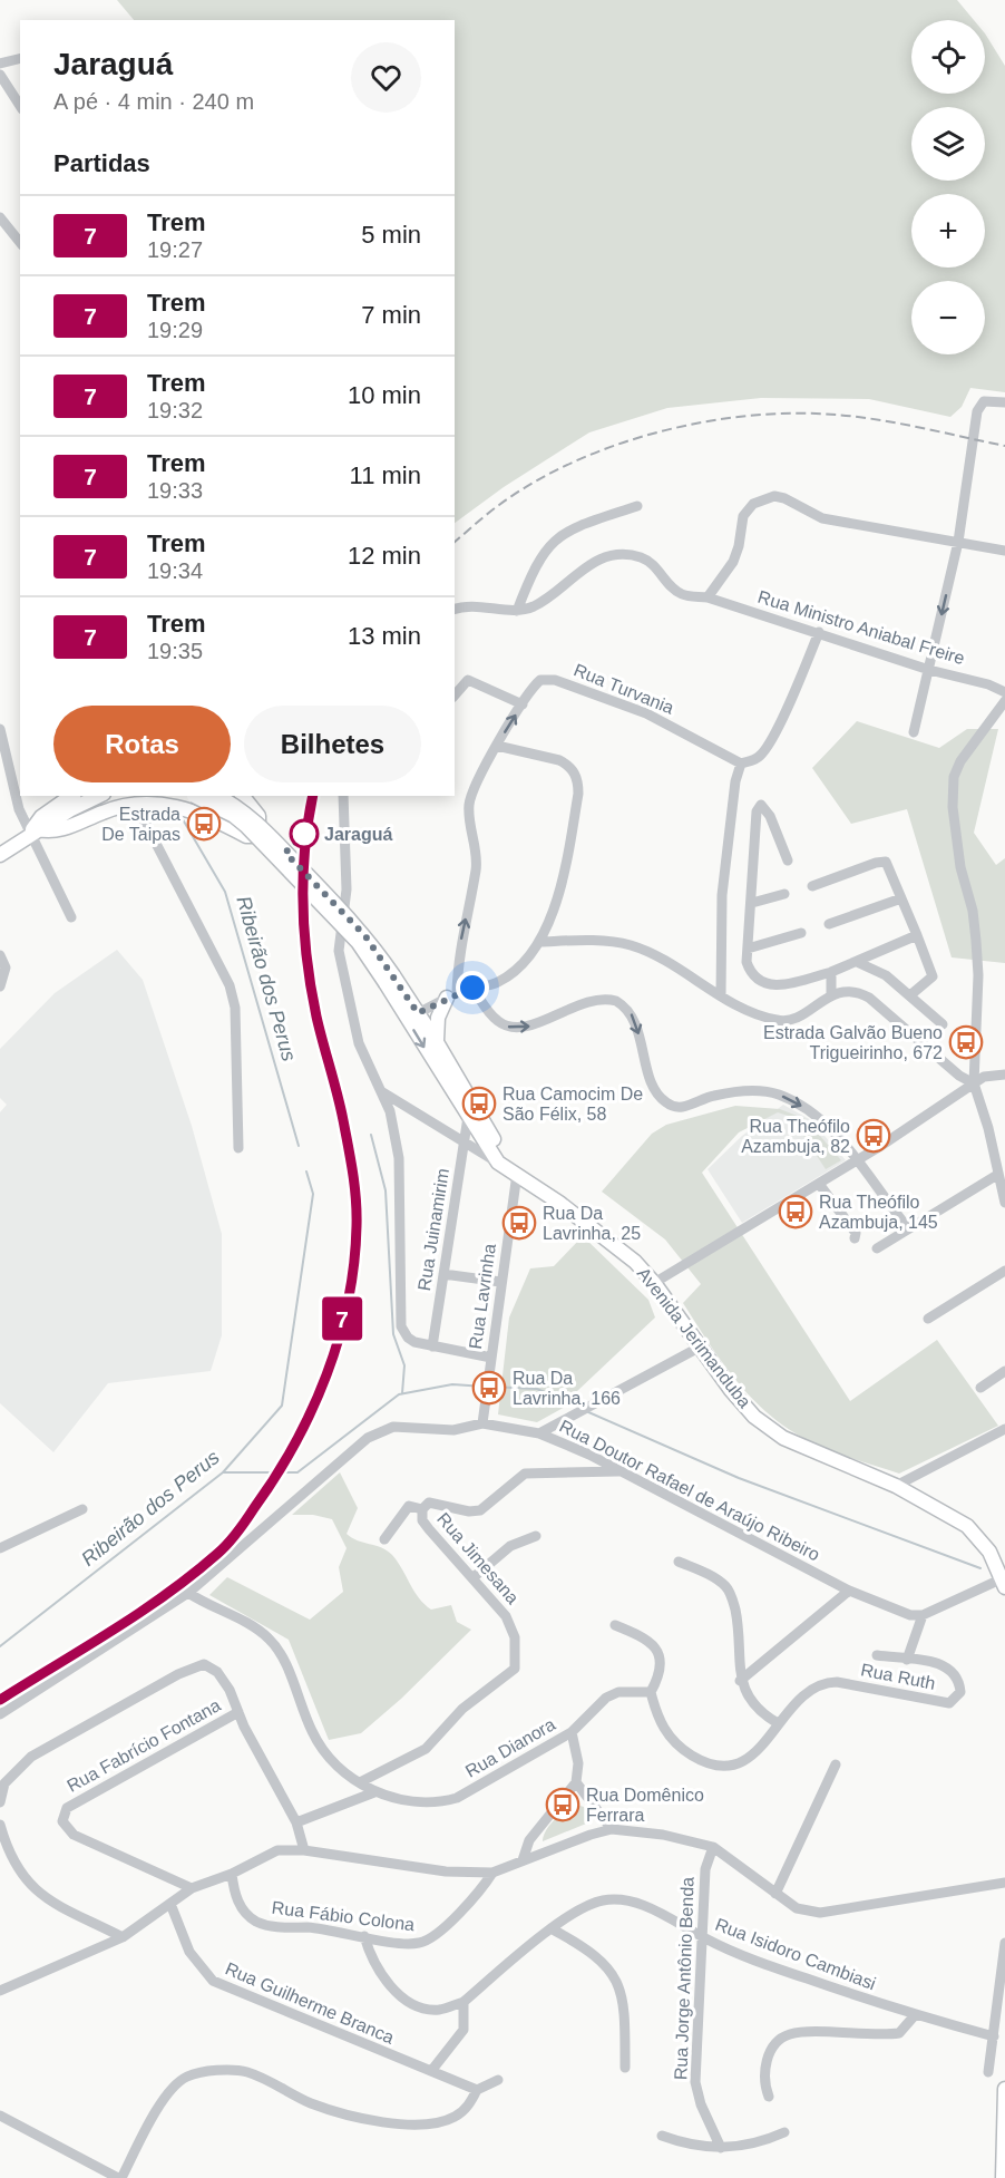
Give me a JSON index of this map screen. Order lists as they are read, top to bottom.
{
  "streets": {
    "main road": ["Avenida Jerimanduba"],
    "street": [
      "Rua Ministro Aniabal Freire",
      "Rua Turvania",
      "Rua Juinamirim",
      "Rua Lavrinha",
      "Rua Doutor Rafael de Araújo Ribeiro",
      "Rua Jimesana",
      "Rua Ruth",
      "Rua Fabrício Fontana",
      "Rua Dianora",
      "Rua Fábio Colona",
      "Rua Isidoro Cambiasi",
      "Rua Jorge Antônio Benda",
      "Rua Guilherme Branca"
    ]
  },
  "crossings": [
    ["Rua Lavrinha", "Avenida Jerimanduba"],
    ["Rua Lavrinha", "Rua Doutor Rafael de Araújo Ribeiro"],
    ["Rua Isidoro Cambiasi", "Rua Jorge Antônio Benda"]
  ],
  "one_way": ["Rua Turvania"],
  "water": ["Ribeirão dos Perus"],
  "places": {
    "bus stop": [
      "Estrada De Taipas",
      "Estrada Galvão Bueno Trigueirinho, 672",
      "Rua Camocim De São Félix, 58",
      "Rua Theófilo Azambuja, 82",
      "Rua Theófilo Azambuja, 145",
      "Rua Da Lavrinha, 25",
      "Rua Da Lavrinha, 166",
      "Rua Domênico Ferrara"
    ],
    "other": ["Jaraguá"]
  },
  "page": {
    "on_map": "7",
    "map_buttons": ["+", "−"],
    "heading": [
      ["Jaraguá", "A pé · 4 min · 240 m"],
      "Partidas"
    ],
    "list": [
      {
        "mark": "7",
        "name": "Trem",
        "note": "19:27",
        "value": "5 min"
      },
      {
        "mark": "7",
        "name": "Trem",
        "note": "19:29",
        "value": "7 min"
      },
      {
        "mark": "7",
        "name": "Trem",
        "note": "19:32",
        "value": "10 min"
      },
      {
        "mark": "7",
        "name": "Trem",
        "note": "19:33",
        "value": "11 min"
      },
      {
        "mark": "7",
        "name": "Trem",
        "note": "19:34",
        "value": "12 min"
      },
      {
        "mark": "7",
        "name": "Trem",
        "note": "19:35",
        "value": "13 min"
      }
    ],
    "buttons": ["Rotas", "Bilhetes"]
  }
}
